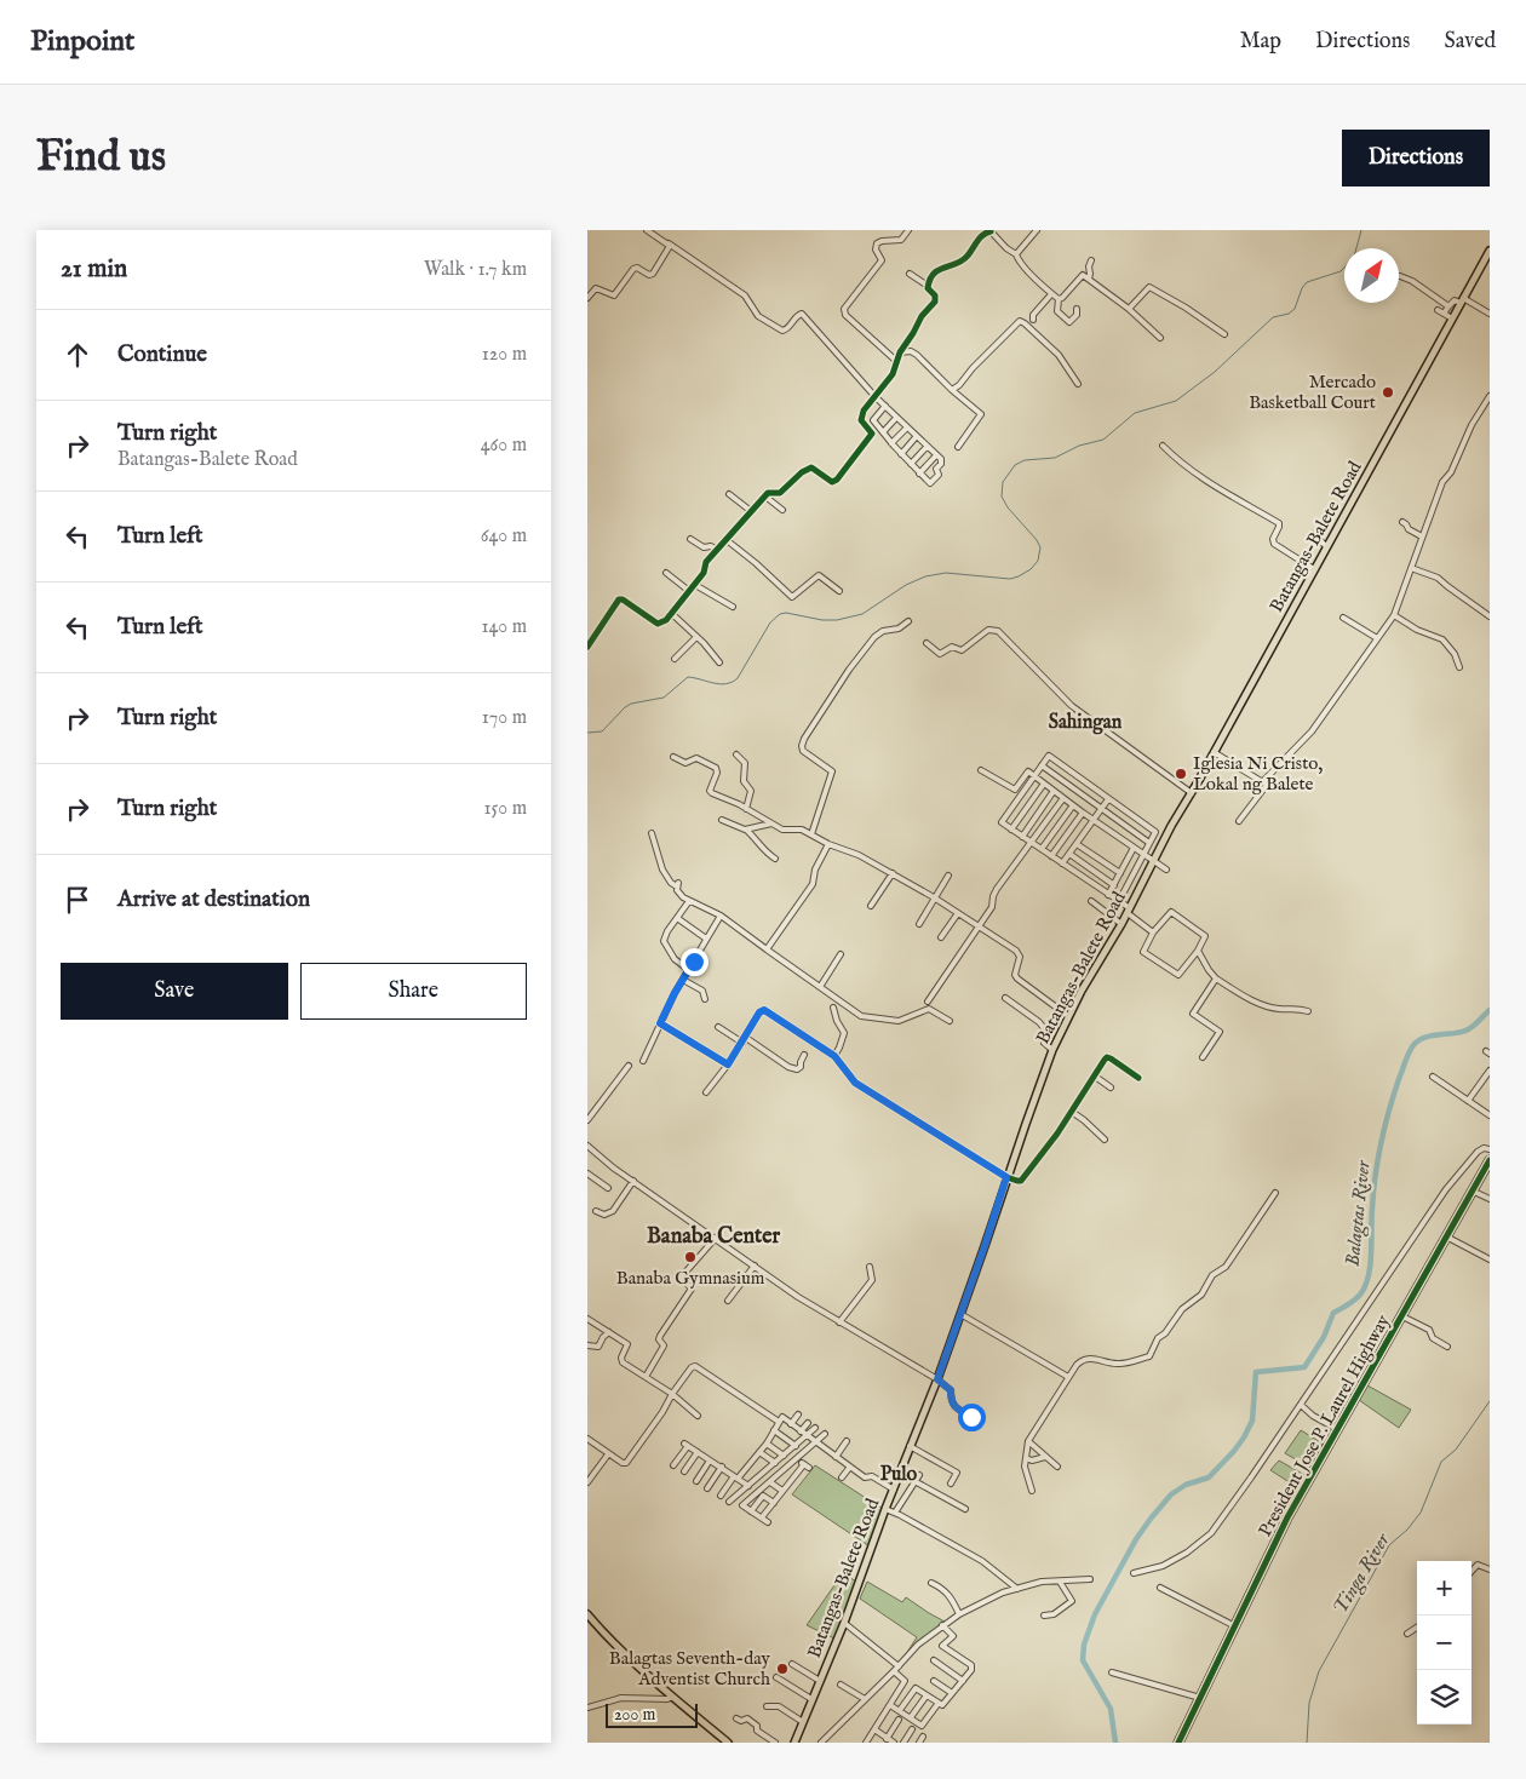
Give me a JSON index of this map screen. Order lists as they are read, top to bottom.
{
  "streets": {
    "highway": ["President Jose P. Laurel Highway"],
    "main road": ["Batangas-Balete Road"]
  },
  "districts": ["Sahingan", "Banaba Center", "Pulo"],
  "water": ["Balagtas River", "Tinga River"],
  "places": [
    "Mercado Basketball Court",
    "Iglesia Ni Cristo, Lokal ng Balete",
    "Banaba Gymnasium",
    "Balagtas Seventh-day Adventist Church"
  ],
  "scale_bar": "200 m",
  "north": "top right",
  "page": {
    "header": "Pinpoint",
    "nav": ["Map", "Directions", "Saved"],
    "buttons": [
      "Directions",
      ["Save", "Share"]
    ],
    "title": "Find us",
    "heading": ["21 min", "Walk · 1.7 km"],
    "list": [
      ["Continue", "120 m"],
      ["Turn right", "Batangas-Balete Road", "460 m"],
      ["Turn left", "640 m"],
      ["Turn left", "140 m"],
      ["Turn right", "170 m"],
      ["Turn right", "150 m"],
      "Arrive at destination"
    ],
    "map_buttons": ["+", "−"],
    "scale": "200 m"
  }
}
